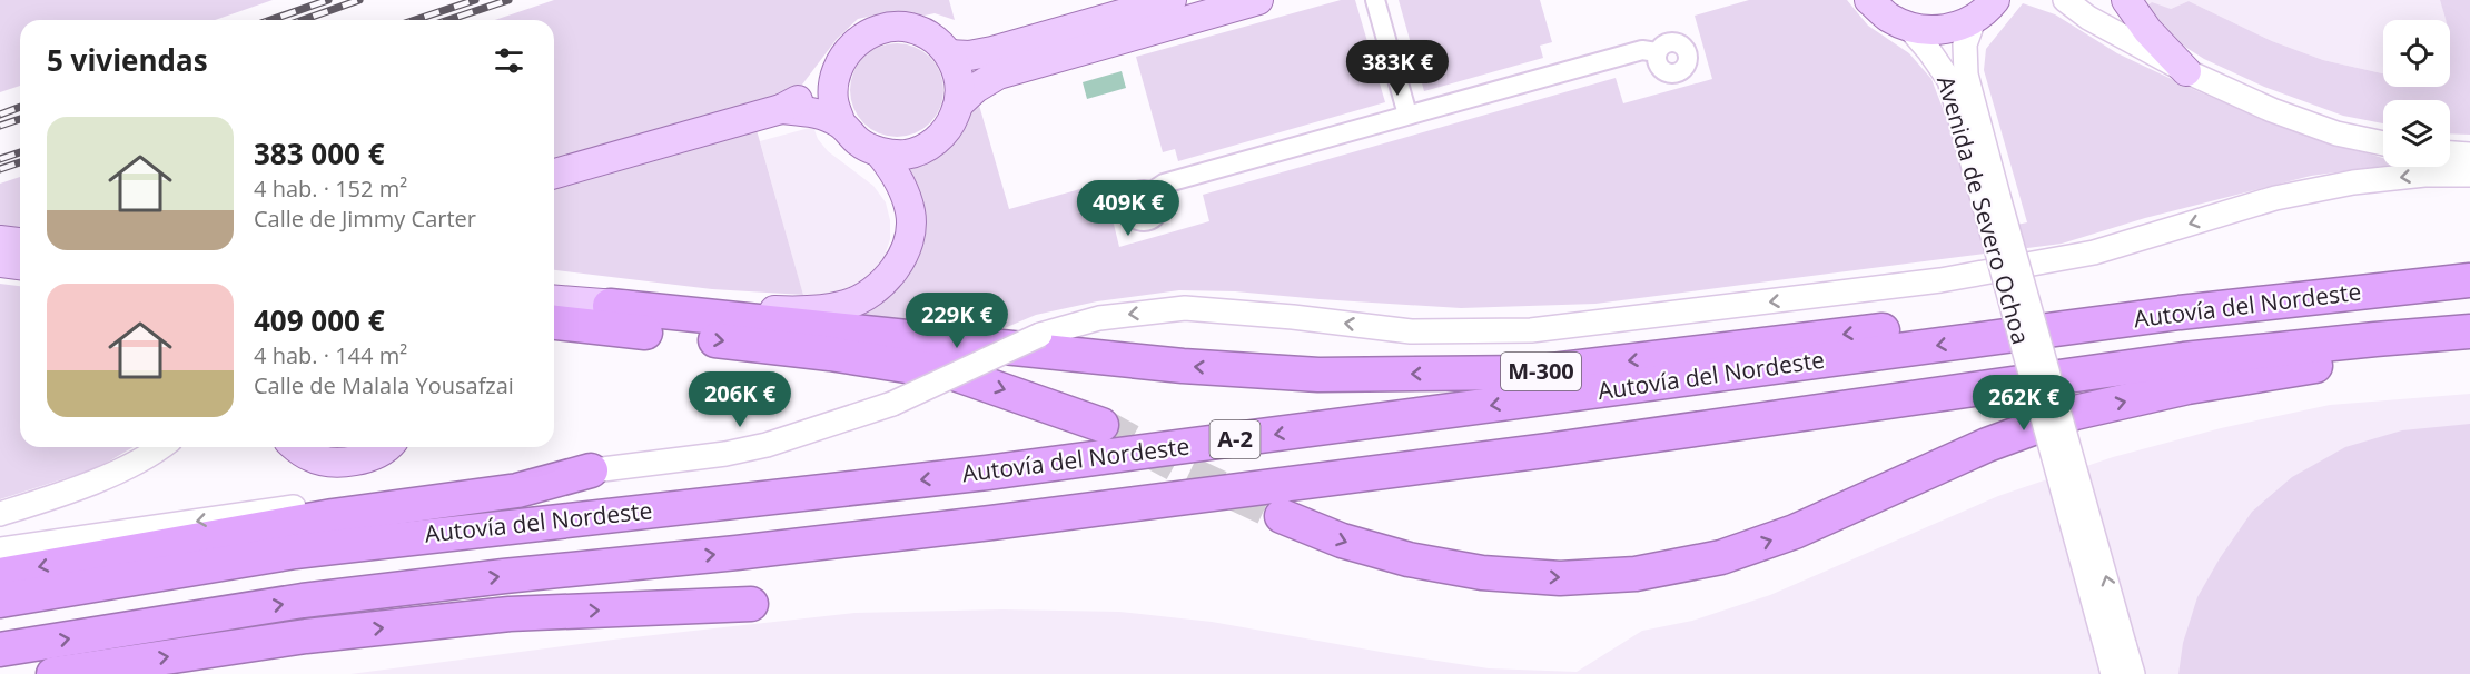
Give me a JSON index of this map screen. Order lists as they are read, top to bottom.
{
  "streets": {
    "highway": ["Autovía del Nordeste", "M-300", "A-2"],
    "street": ["Avenida de Severo Ochoa"]
  },
  "page": {
    "heading": "5 viviendas",
    "price": [
      "383K €",
      "409K €",
      "229K €",
      "206K €",
      "262K €"
    ],
    "list": [
      {
        "name": "383 000 €",
        "note": "4 hab. · 152 m² · Calle de Jimmy Carter"
      },
      {
        "name": "409 000 €",
        "note": "4 hab. · 144 m² · Calle de Malala Yousafzai"
      }
    ]
  }
}
